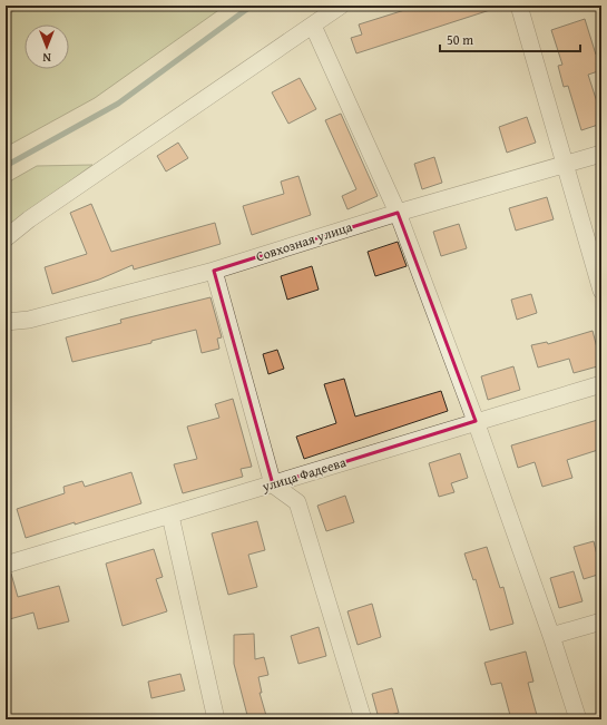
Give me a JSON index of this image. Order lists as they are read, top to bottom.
{
  "streets": {
    "street": ["Совхозная улица", "улица Фадеева"]
  },
  "scale_bar": "50 m",
  "north": "bottom"
}
